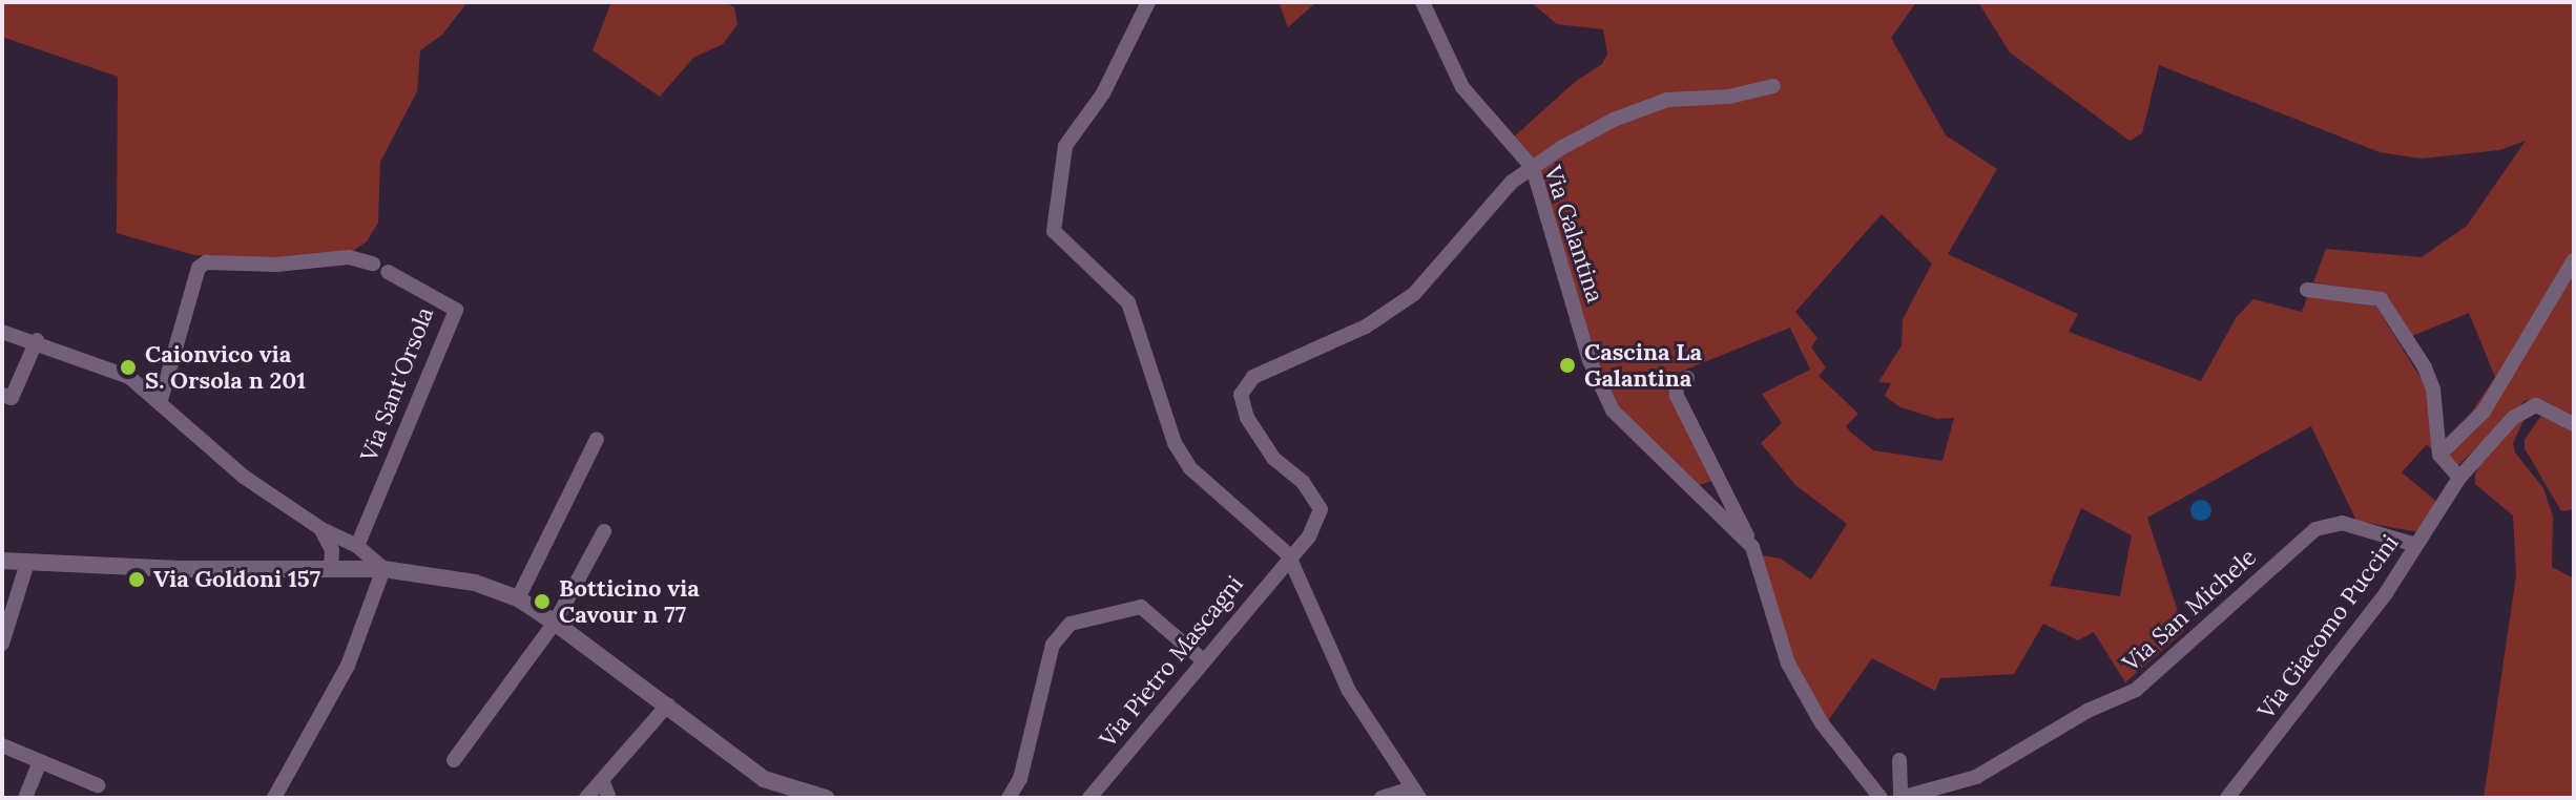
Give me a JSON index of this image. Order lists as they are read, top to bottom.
{
  "streets": {
    "street": [
      "Via Galantina",
      "Via Sant'Orsola",
      "Via San Michele",
      "Via Giacomo Puccini",
      "Via Pietro Mascagni"
    ]
  },
  "crossings": [
    ["Via Galantina", "Via Pietro Mascagni"],
    ["Via San Michele", "Via Giacomo Puccini"]
  ],
  "places": [
    "Cascina La Galantina",
    "Caionvico via S. Orsola n 201",
    "Via Goldoni 157",
    "Botticino via Cavour n 77"
  ]
}
